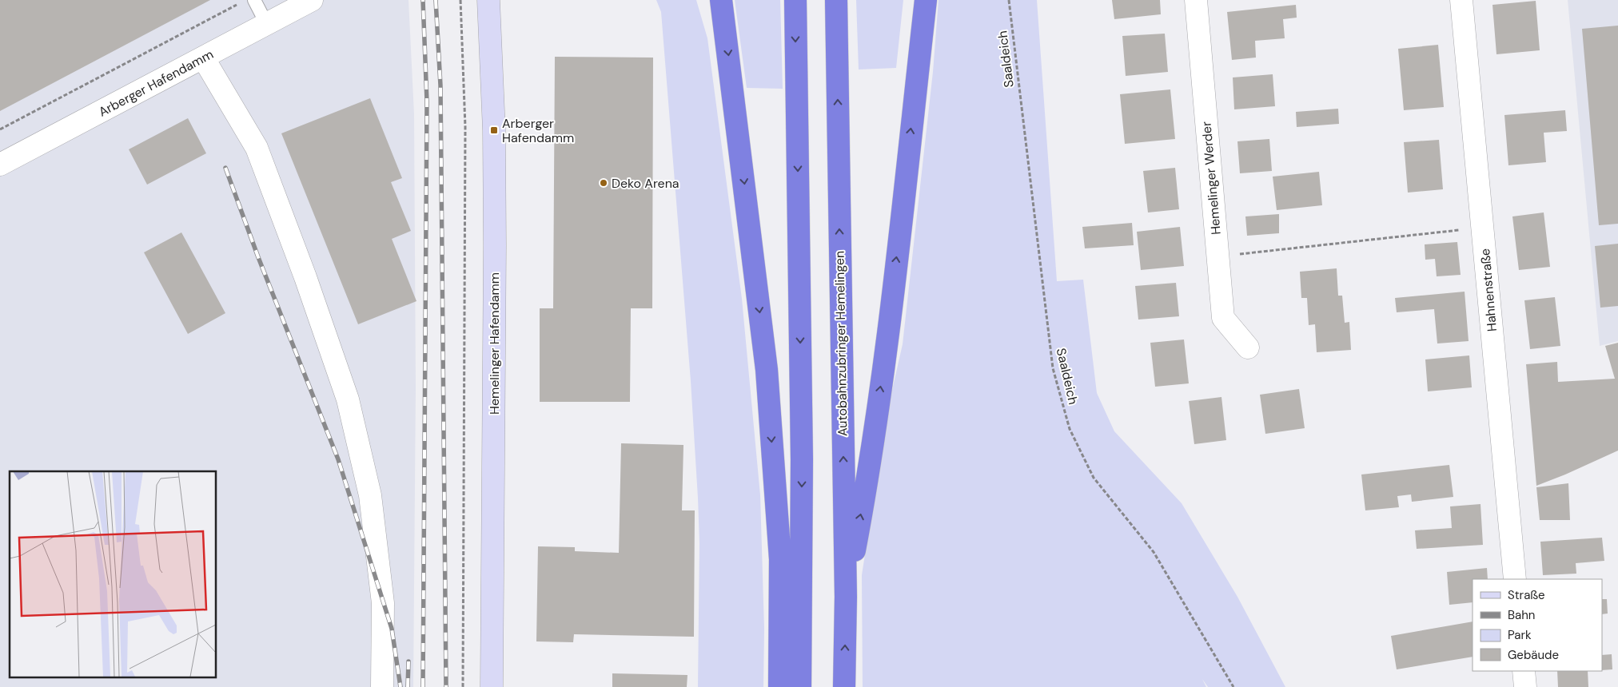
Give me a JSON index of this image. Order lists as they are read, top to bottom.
{
  "streets": {
    "highway": ["Autobahnzubringer Hemelingen"],
    "street": [
      "Arberger Hafendamm",
      "Hemelinger Werder",
      "Hahnenstraße",
      "Hemelinger Hafendamm"
    ],
    "path": ["Saaldeich"]
  },
  "places": {
    "transit": ["Arberger Hafendamm"],
    "other": ["Deko Arena"]
  },
  "legend": [
    "Straße",
    "Bahn",
    "Park",
    "Gebäude"
  ]
}
